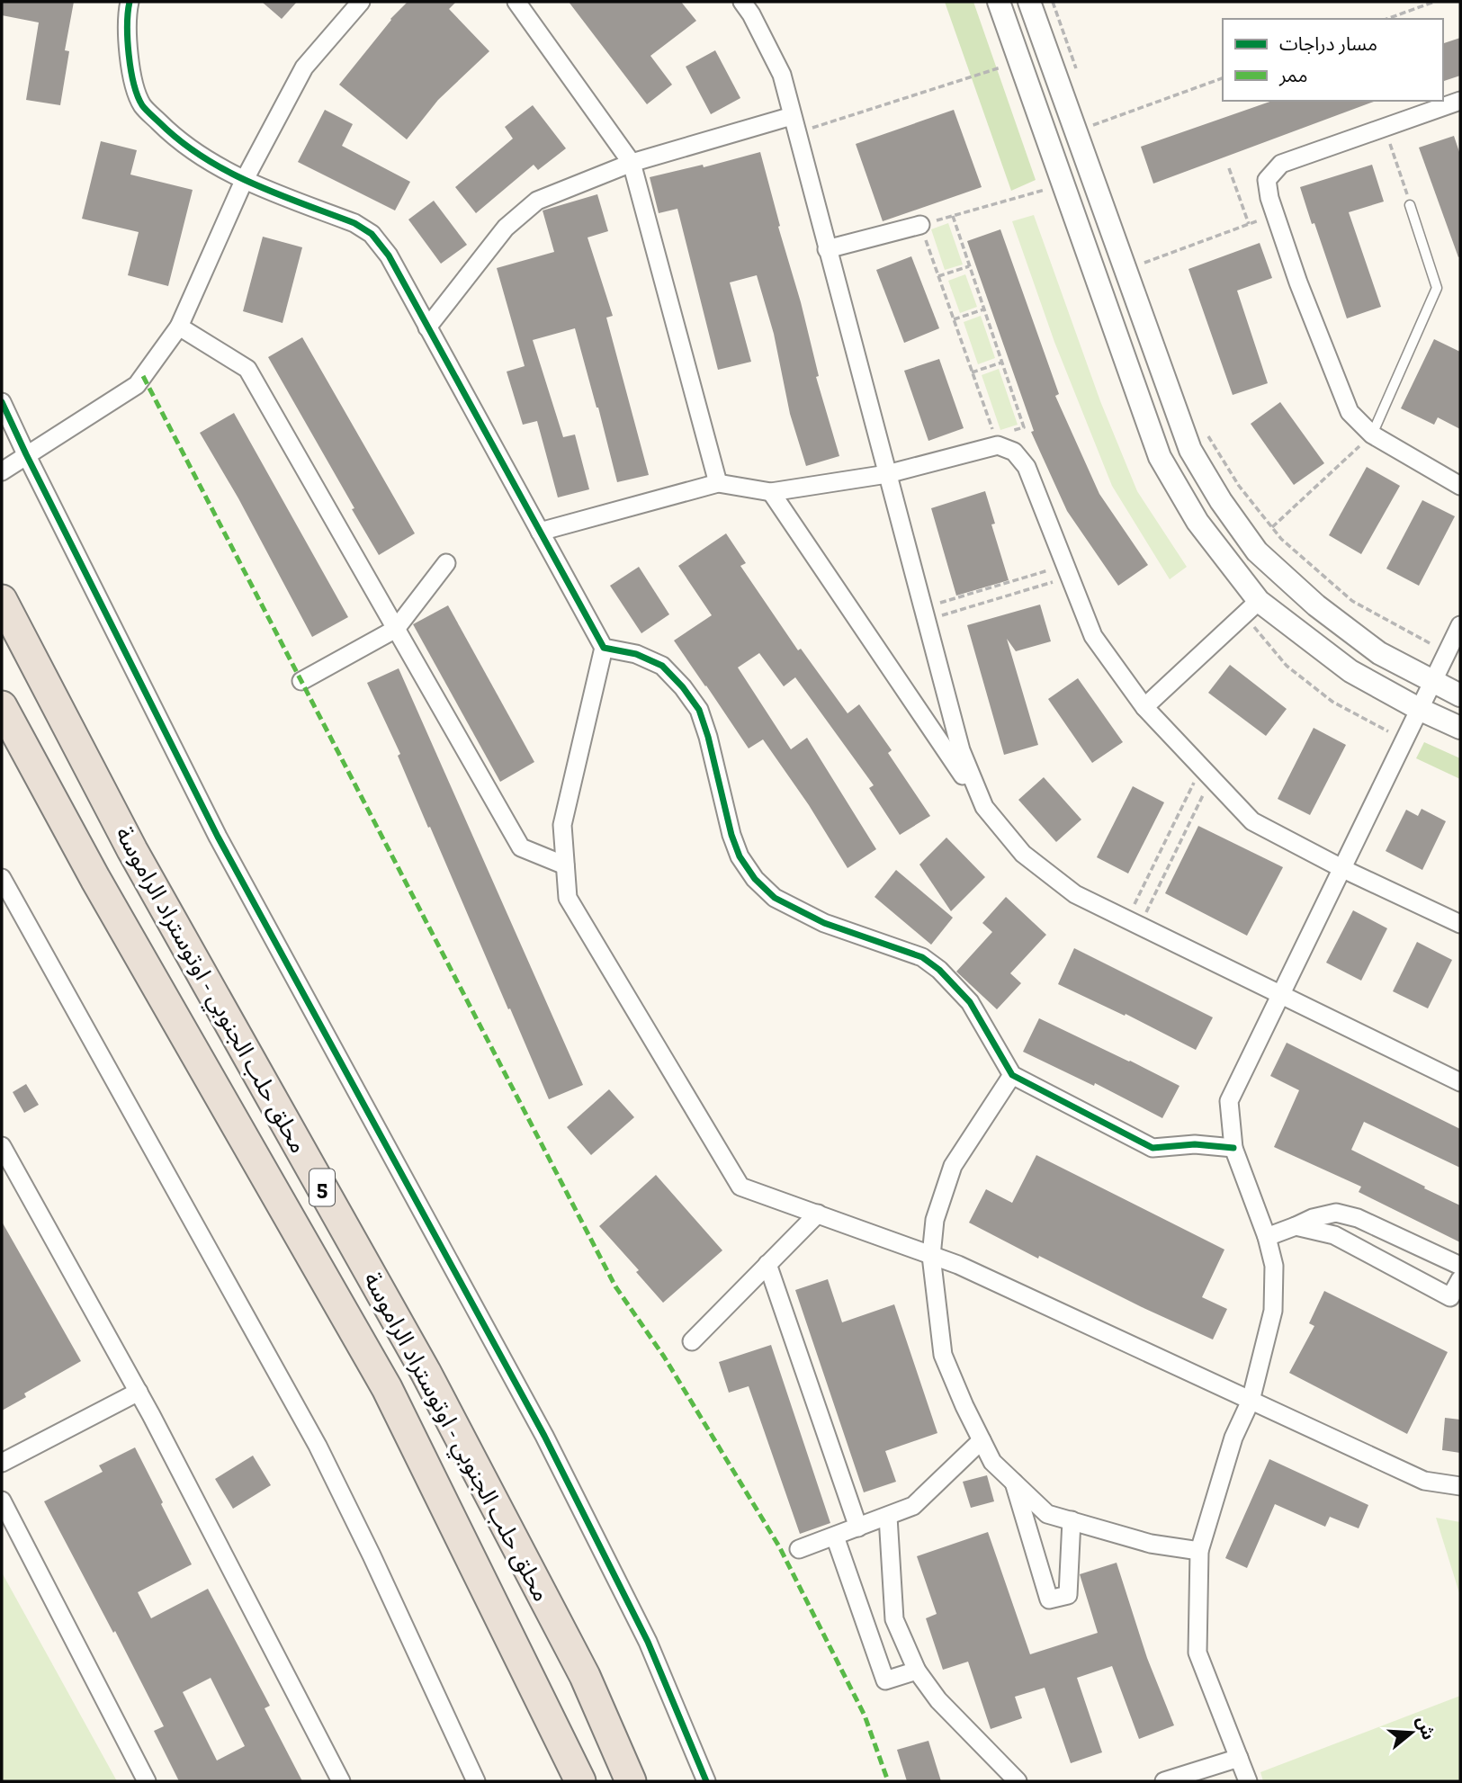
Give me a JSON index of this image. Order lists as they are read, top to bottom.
{
  "streets": {
    "highway": ["محلق حلب الجنوبي - اوتوستراد الراموسة", "5"]
  },
  "legend": ["مسار دراجات", "ممر"],
  "north": "right"
}
